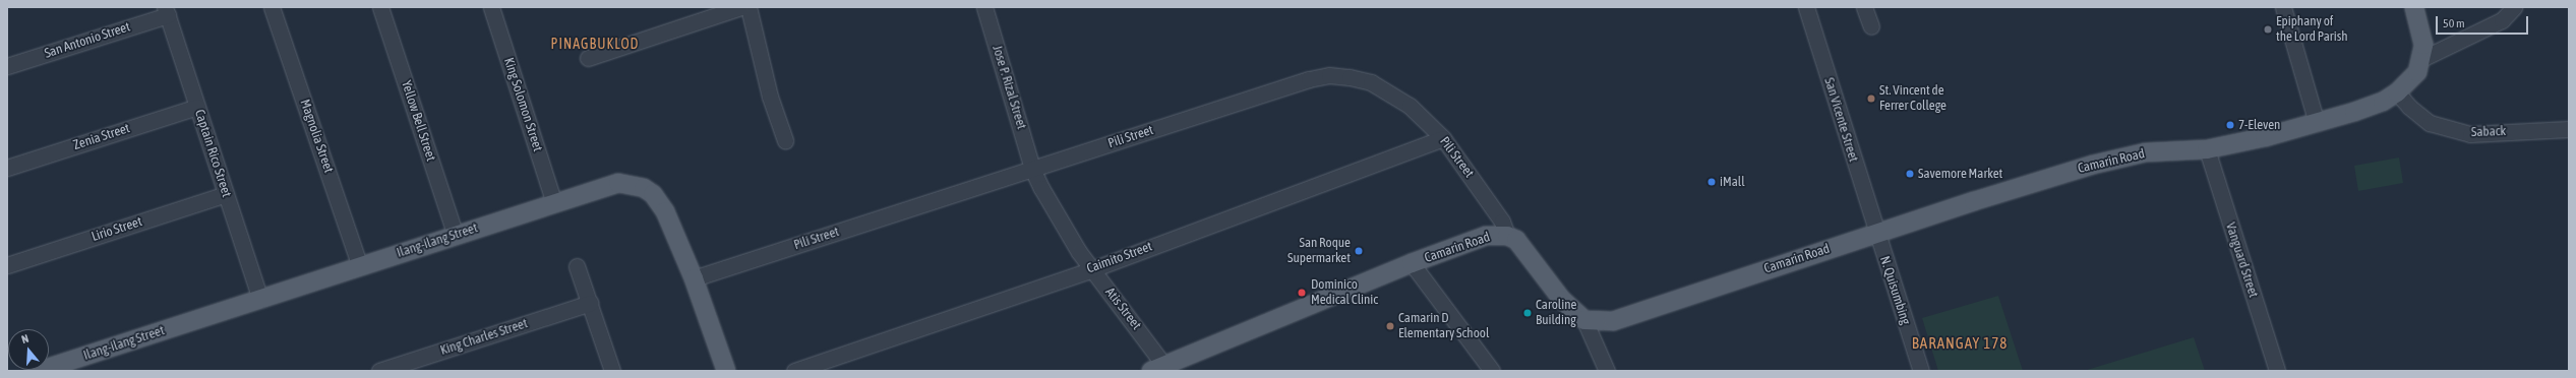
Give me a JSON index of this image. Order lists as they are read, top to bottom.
{
  "streets": {
    "main road": ["Camarin Road", "Ilang-ilang Street"],
    "street": [
      "San Antonio Street",
      "Jose P. Rizal Street",
      "King Solomon Street",
      "San Vicente Street",
      "Yellow Bell Street",
      "Saback",
      "Magnolia Street",
      "Zenia Street",
      "Pili Street",
      "Captain Rico Street",
      "Lirio Street",
      "Caimito Street",
      "Vanguard Street",
      "N. Quisumbing",
      "Atis Street",
      "King Charles Street"
    ]
  },
  "crossings": [
    ["San Antonio Street", "Captain Rico Street"],
    ["Jose P. Rizal Street", "Pili Street"],
    ["Jose P. Rizal Street", "Atis Street"],
    ["King Solomon Street", "Ilang-ilang Street"],
    ["San Vicente Street", "Camarin Road"],
    ["San Vicente Street", "N. Quisumbing"],
    ["Yellow Bell Street", "Ilang-ilang Street"],
    ["Saback", "Camarin Road"],
    ["Magnolia Street", "Ilang-ilang Street"],
    ["Zenia Street", "Captain Rico Street"],
    ["Pili Street", "Camarin Road"],
    ["Pili Street", "Ilang-ilang Street"],
    ["Pili Street", "Caimito Street"],
    ["Pili Street", "Atis Street"],
    ["Captain Rico Street", "Lirio Street"],
    ["Captain Rico Street", "Ilang-ilang Street"],
    ["Camarin Road", "Vanguard Street"],
    ["Camarin Road", "N. Quisumbing"],
    ["Camarin Road", "Atis Street"],
    ["Caimito Street", "Atis Street"]
  ],
  "districts": ["PINAGBUKLOD", "BARANGAY 178"],
  "places": [
    "Epiphany of the Lord Parish",
    "St. Vincent de Ferrer College",
    "7-Eleven",
    "Savemore Market",
    "iMall",
    "San Roque Supermarket",
    "Dominico Medical Clinic",
    "Caroline Building",
    "Camarin D Elementary School"
  ],
  "scale_bar": "50 m",
  "north": "top"
}
